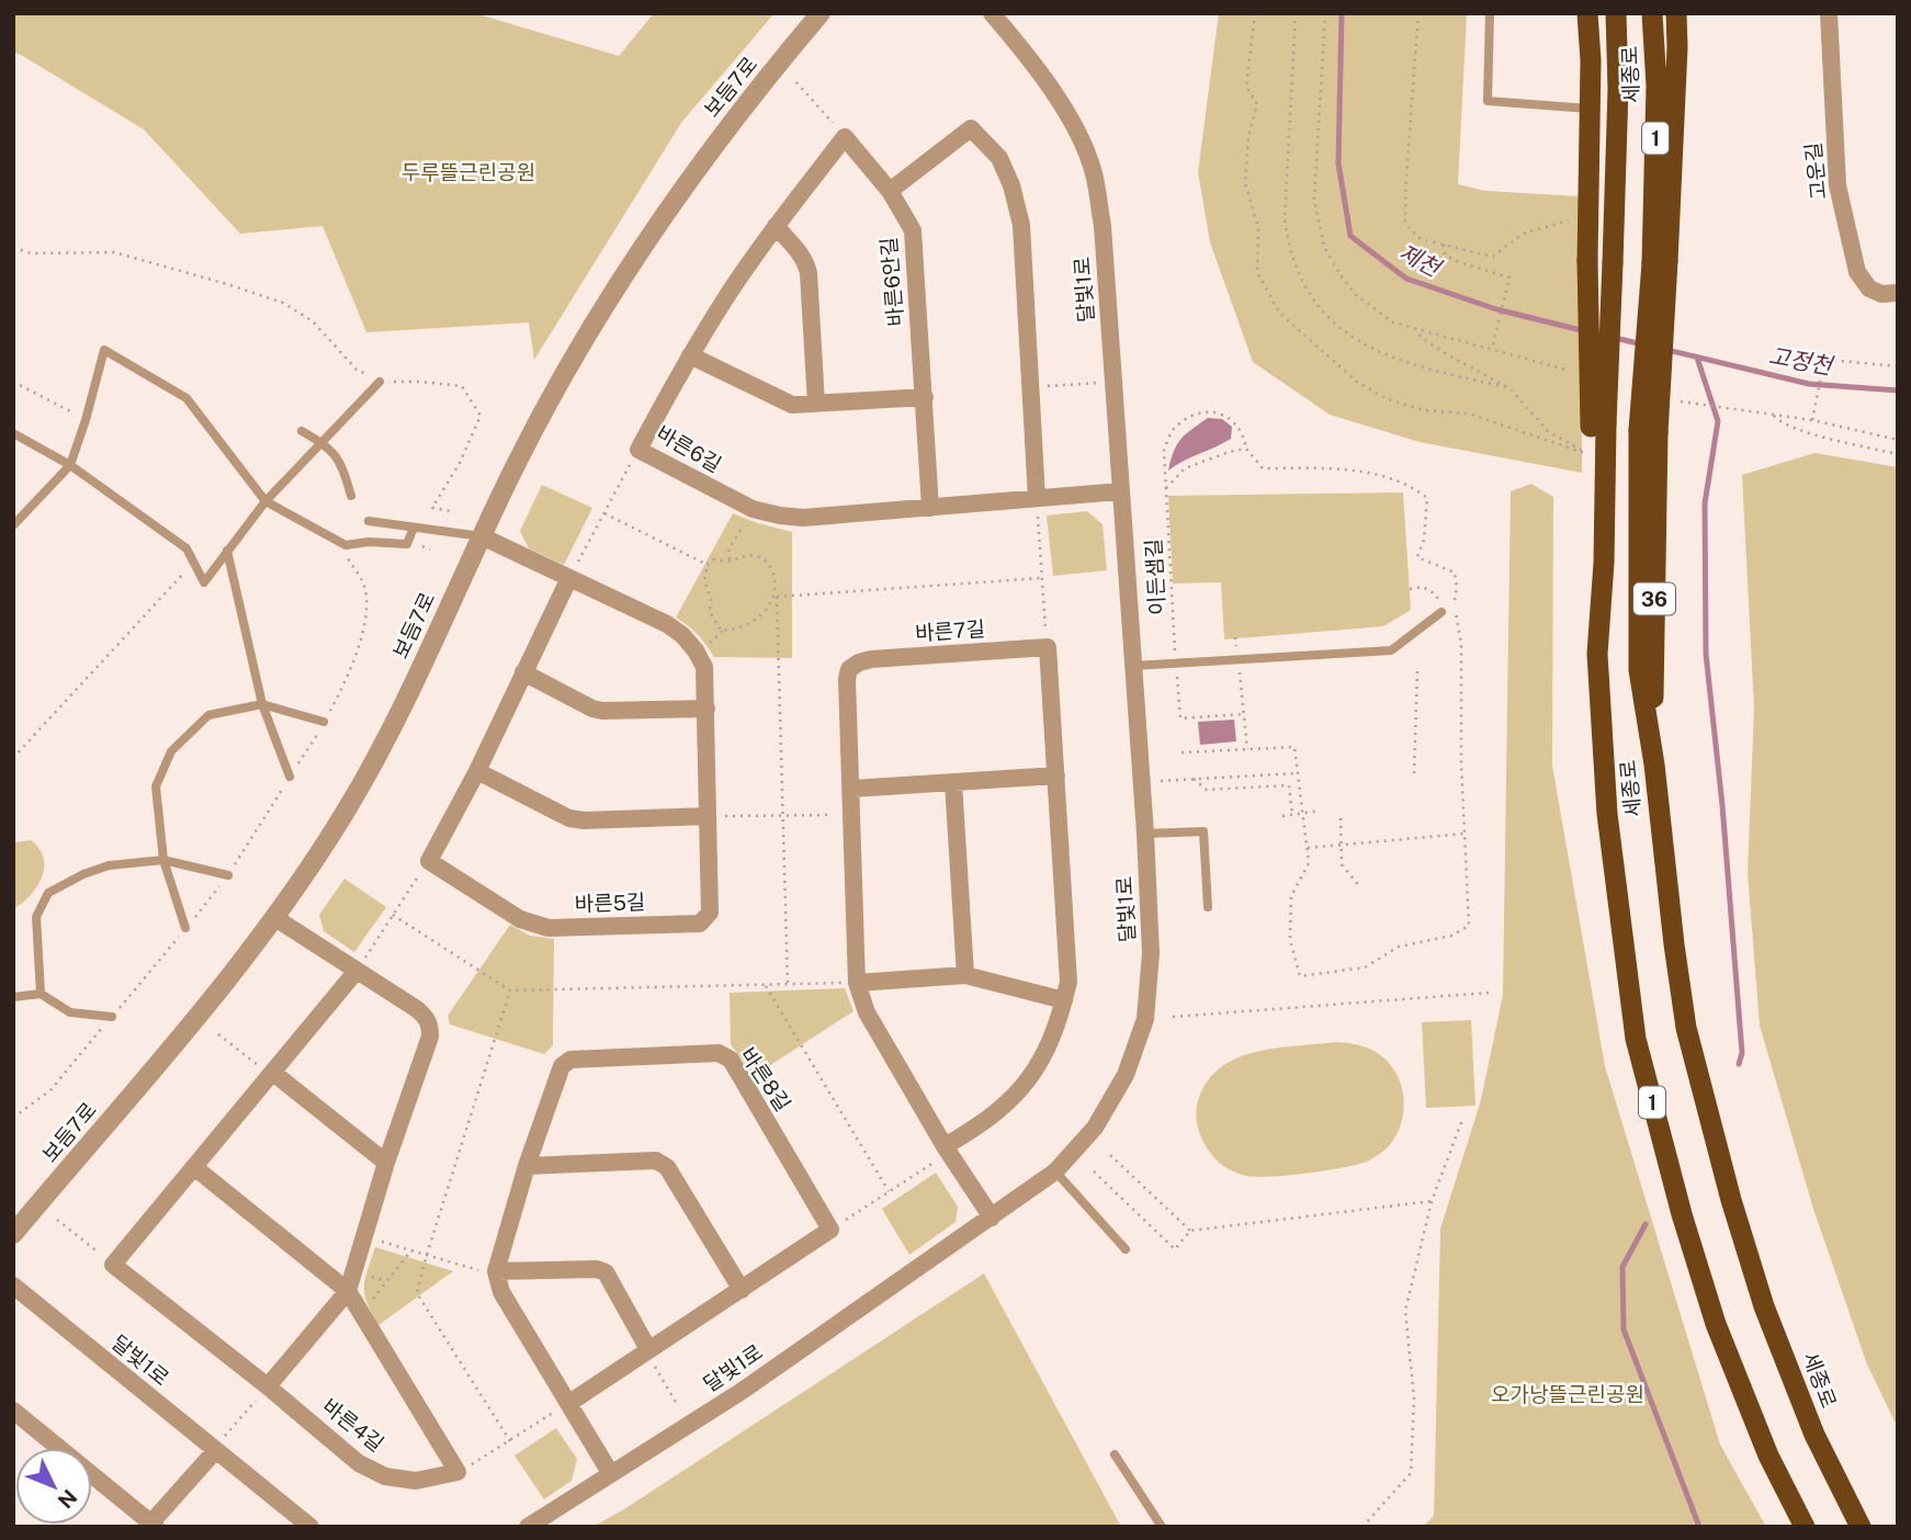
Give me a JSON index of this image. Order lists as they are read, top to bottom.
{
  "streets": {
    "highway": ["세종로", "1"],
    "street": [
      "보듬7로",
      "고운길",
      "바른6안길",
      "달빛1로",
      "바른6길",
      "바른7길",
      "바른5길",
      "바른8길",
      "바른4길"
    ],
    "path": ["이든샘길"]
  },
  "crossings": [
    ["보듬7로", "바른5길"],
    ["바른6안길", "바른6길"],
    ["달빛1로", "바른6길"],
    ["달빛1로", "바른7길"]
  ],
  "water": ["제천", "고정천"],
  "parks": ["두루뜰근린공원", "오가낭뜰근린공원"],
  "north": "bottom right"
}
